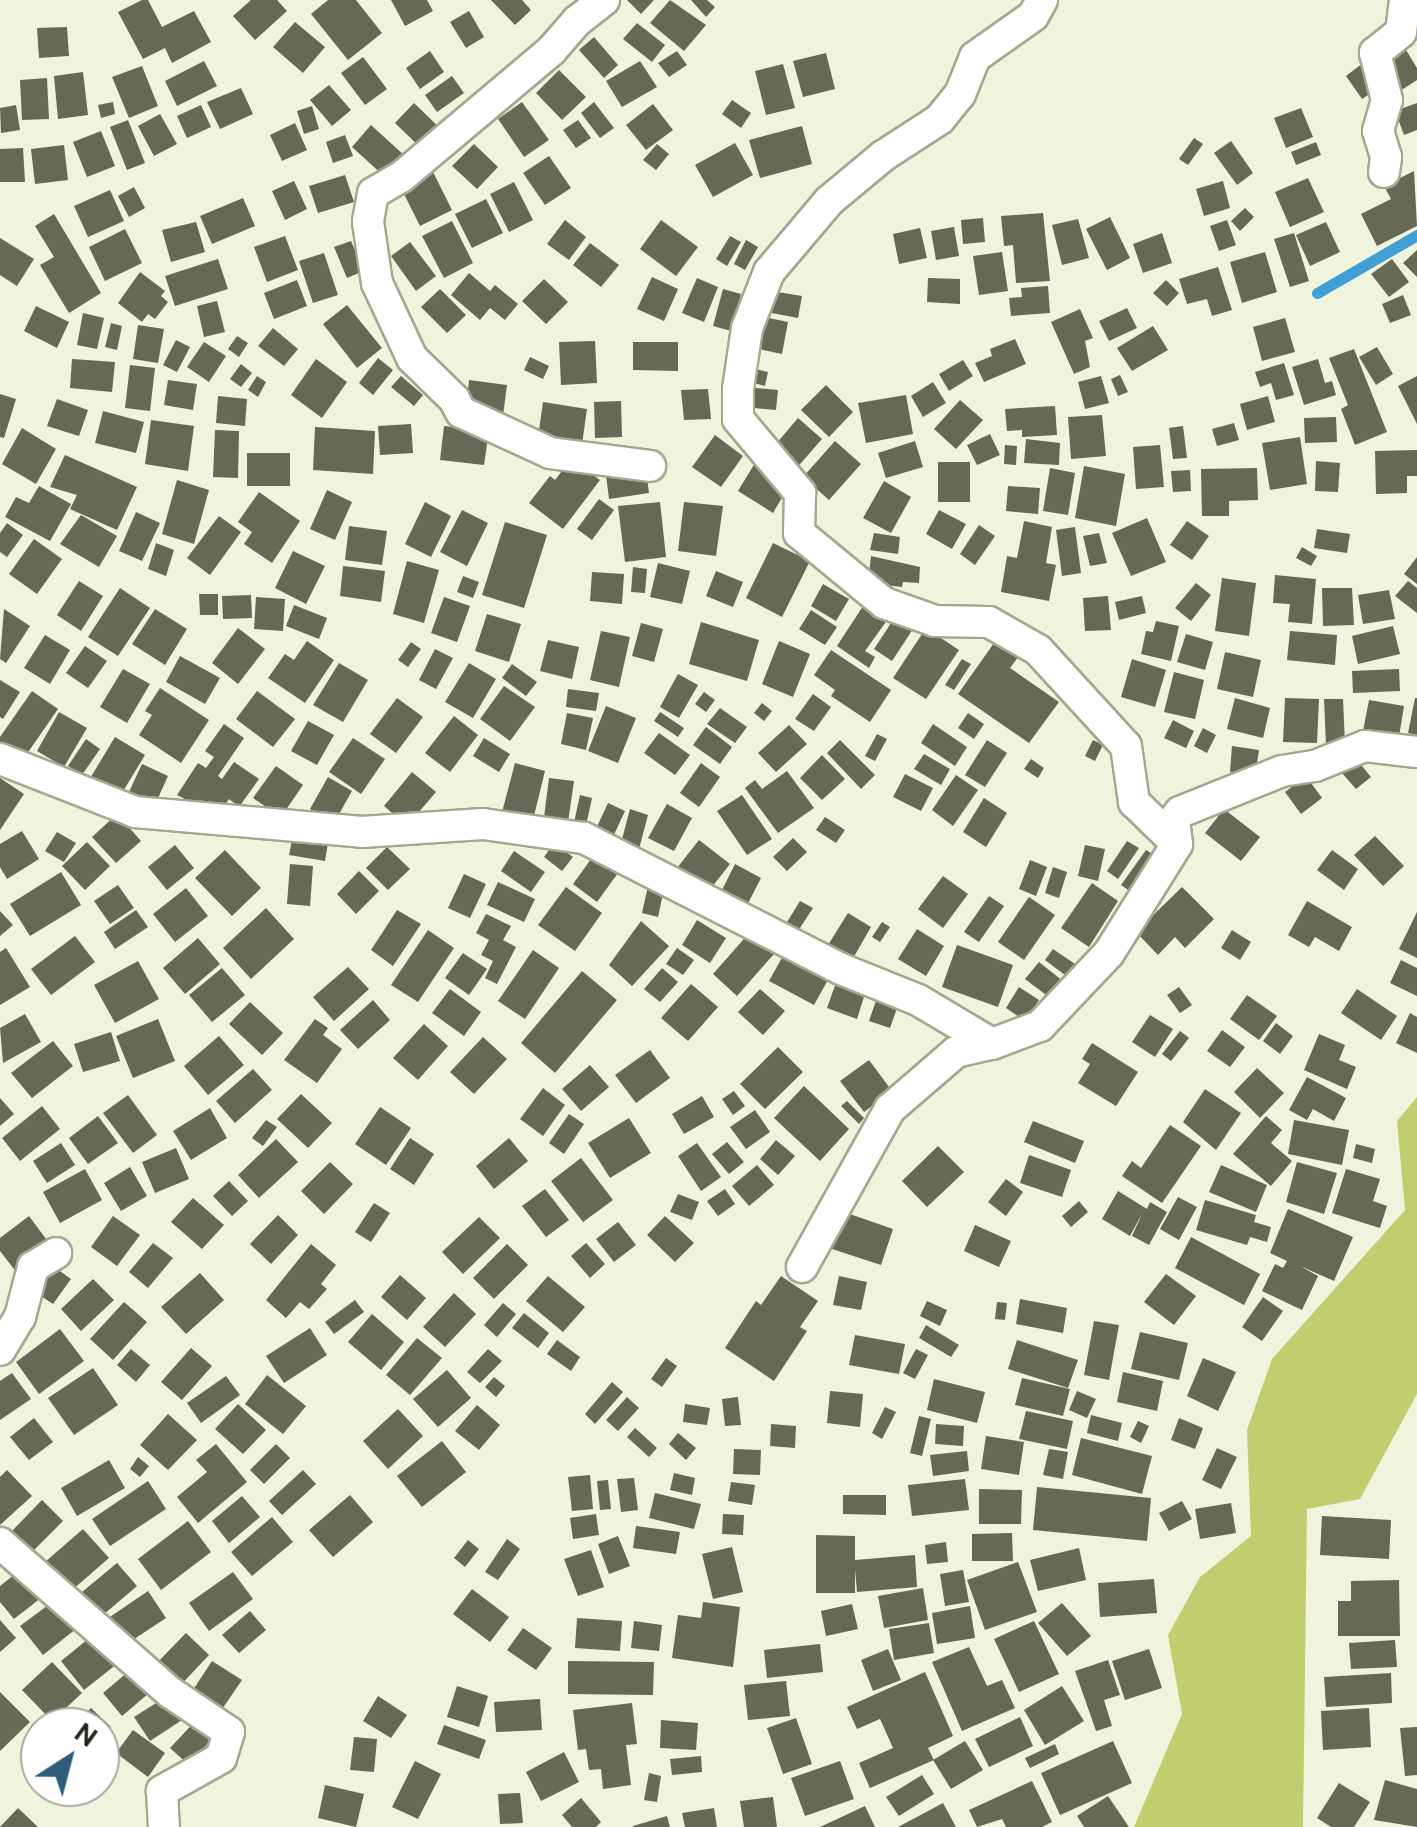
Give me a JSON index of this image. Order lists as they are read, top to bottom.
{
  "north": "top right"
}
